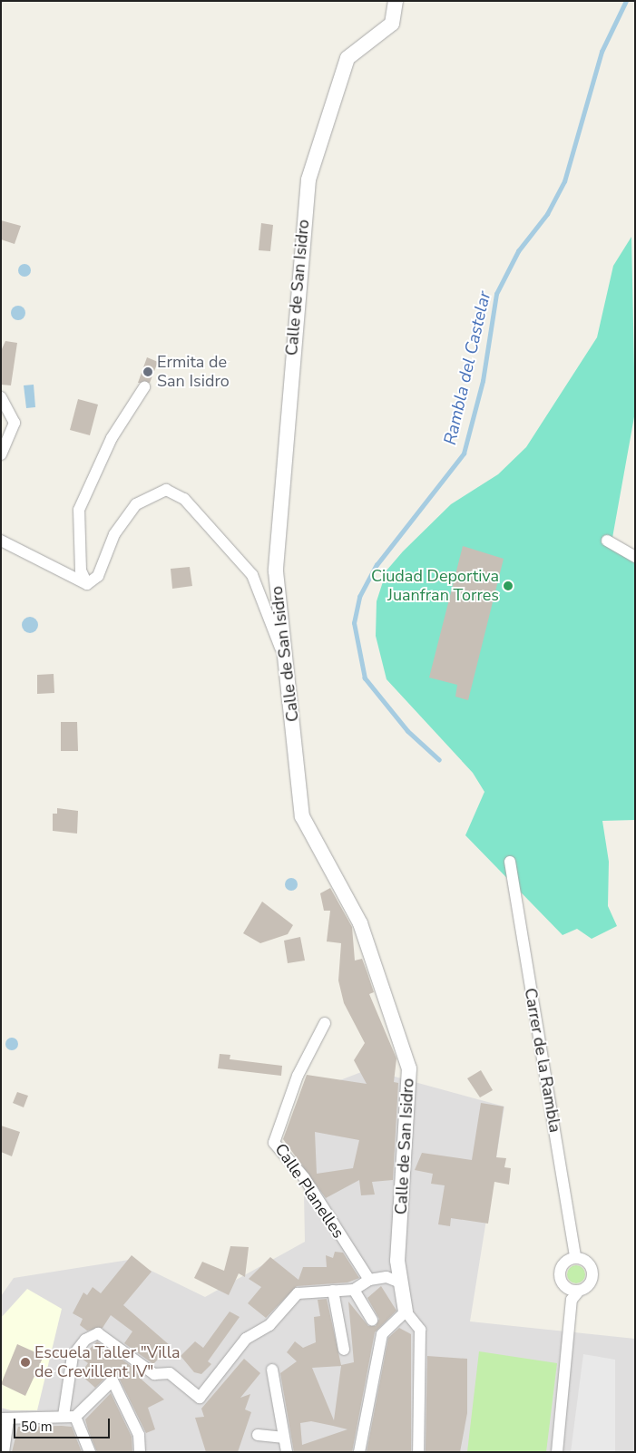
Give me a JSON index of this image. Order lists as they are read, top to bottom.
{
  "streets": {
    "street": ["Calle de San Isidro", "Carrer de la Rambla", "Calle Planelles"]
  },
  "water": ["Rambla del Castelar"],
  "places": ["Ermita de San Isidro", "Ciudad Deportiva Juanfran Torres", "Escuela Taller \"Villa de Crevillent IV\""],
  "scale_bar": "50 m"
}
